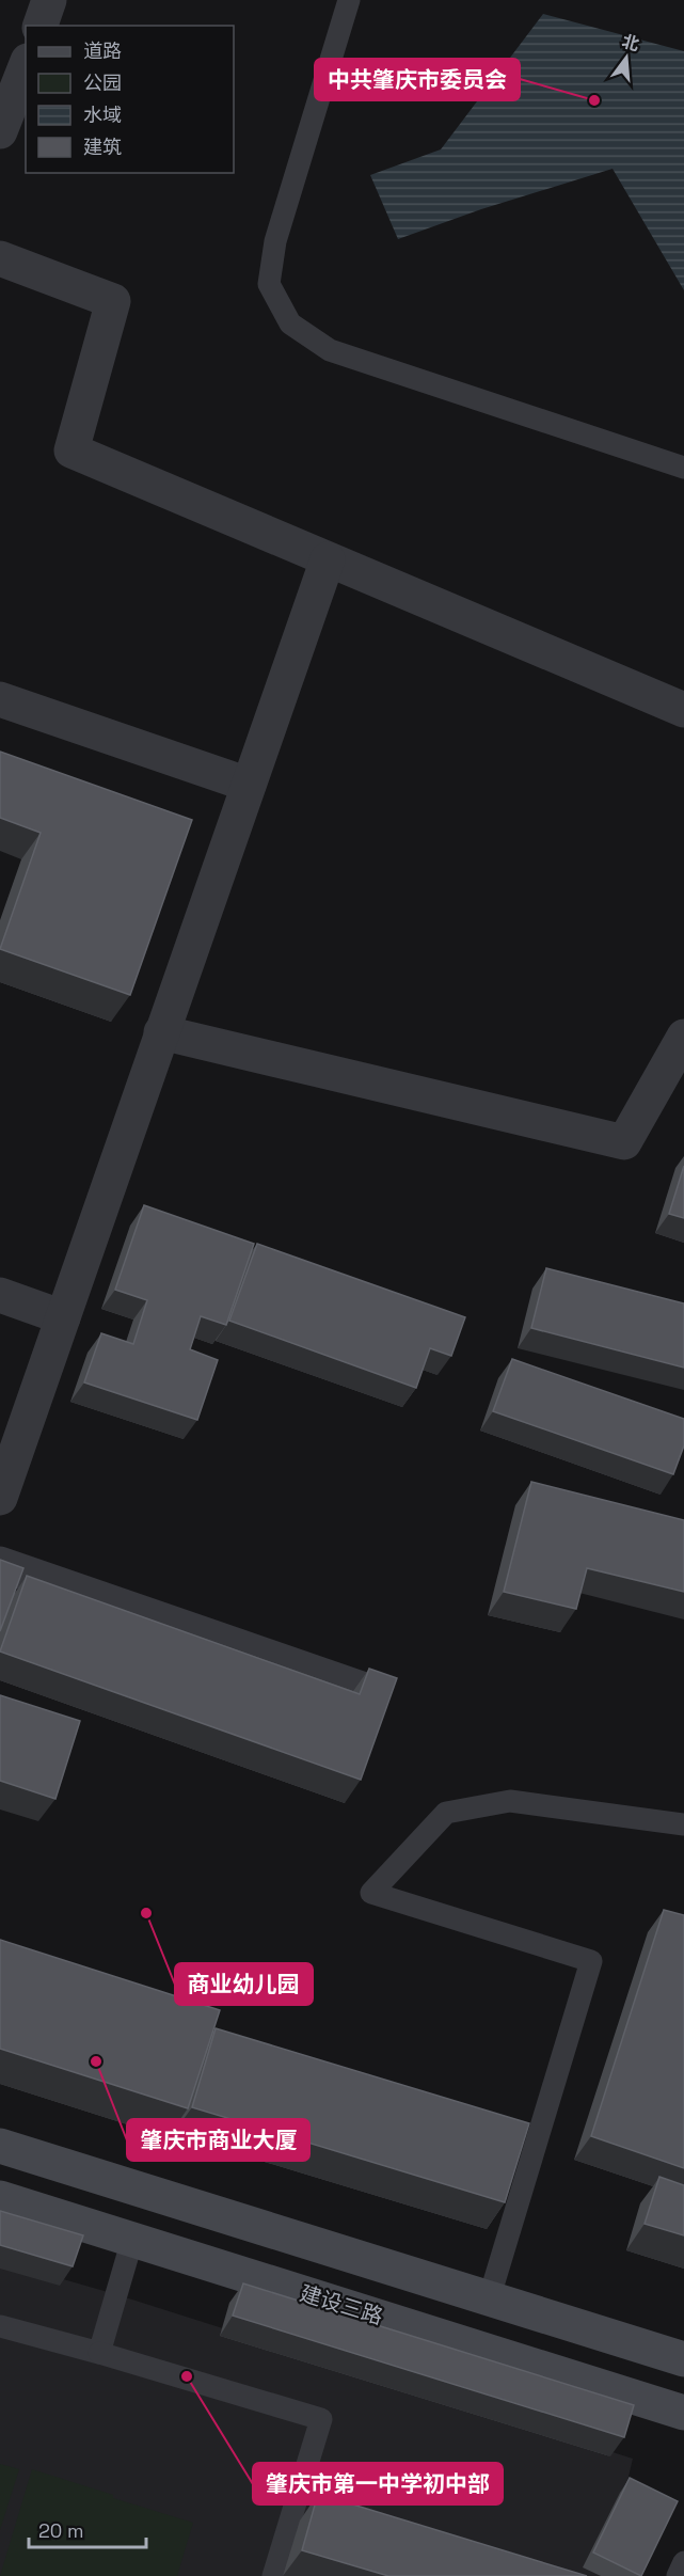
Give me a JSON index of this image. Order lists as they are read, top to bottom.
{
  "streets": {
    "main road": ["建设三路"]
  },
  "places": [
    "中共肇庆市委员会",
    "商业幼儿园",
    "肇庆市商业大厦",
    "肇庆市第一中学初中部"
  ],
  "legend": [
    "道路",
    "公园",
    "水域",
    "建筑"
  ],
  "scale_bar": "20 m",
  "north": "top"
}
